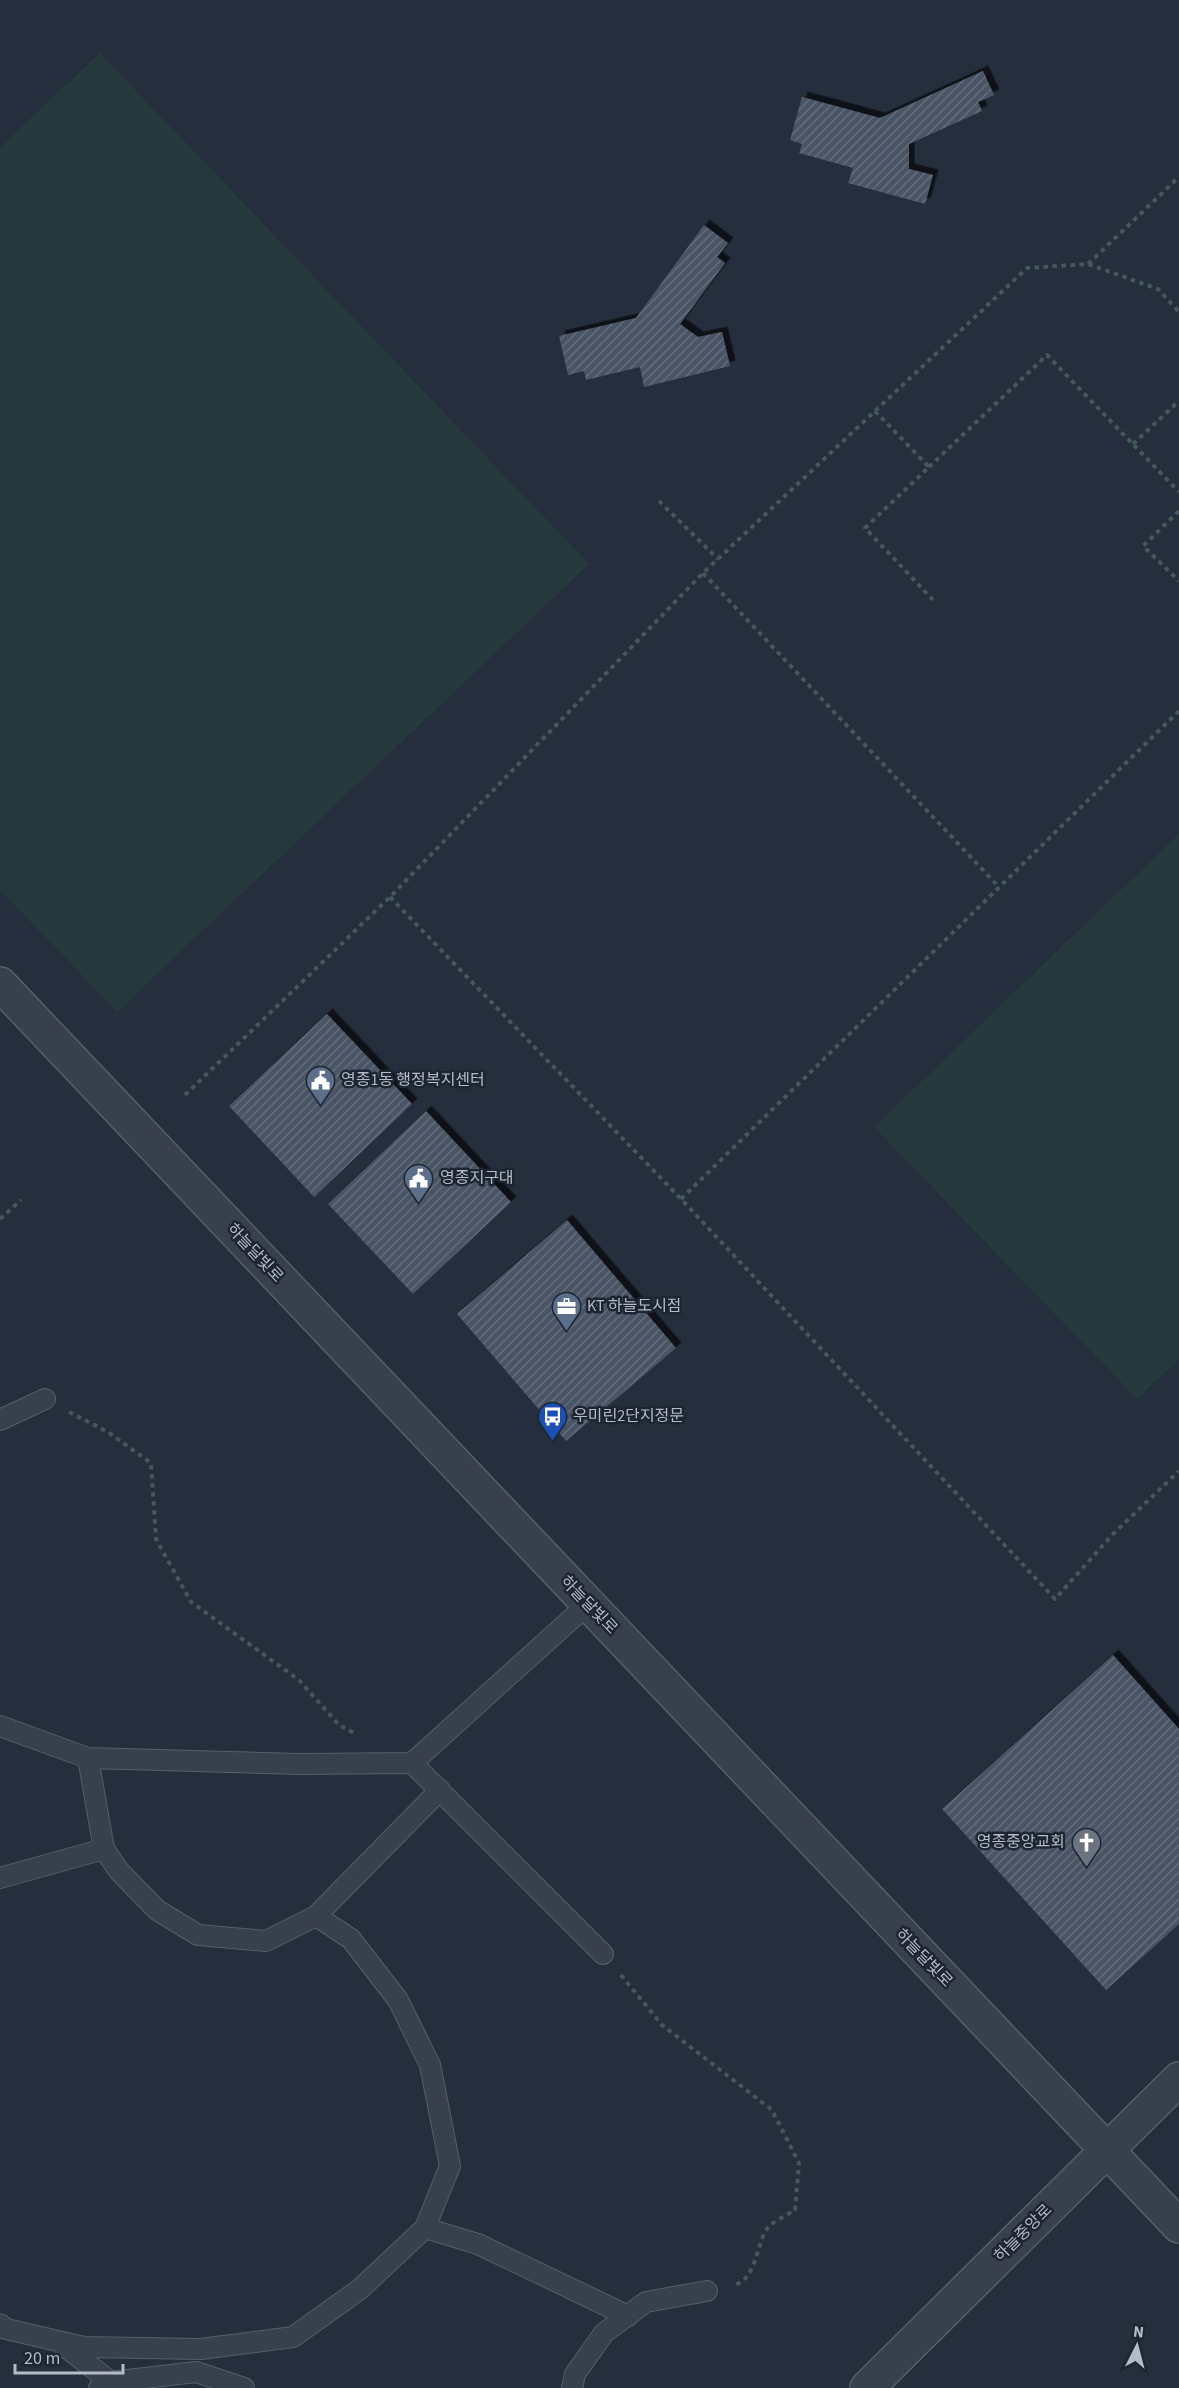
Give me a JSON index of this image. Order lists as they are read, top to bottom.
{
  "streets": {
    "street": ["하늘달빛로", "하늘중앙로"]
  },
  "crossings": [
    ["하늘달빛로", "하늘중앙로"]
  ],
  "places": {
    "public building": ["영종1동 행정복지센터", "영종지구대"],
    "office": ["KT 하늘도시점"],
    "bus stop": ["우미린2단지정문"],
    "church": ["영종중앙교회"]
  },
  "scale_bar": "20 m",
  "north": "top"
}
